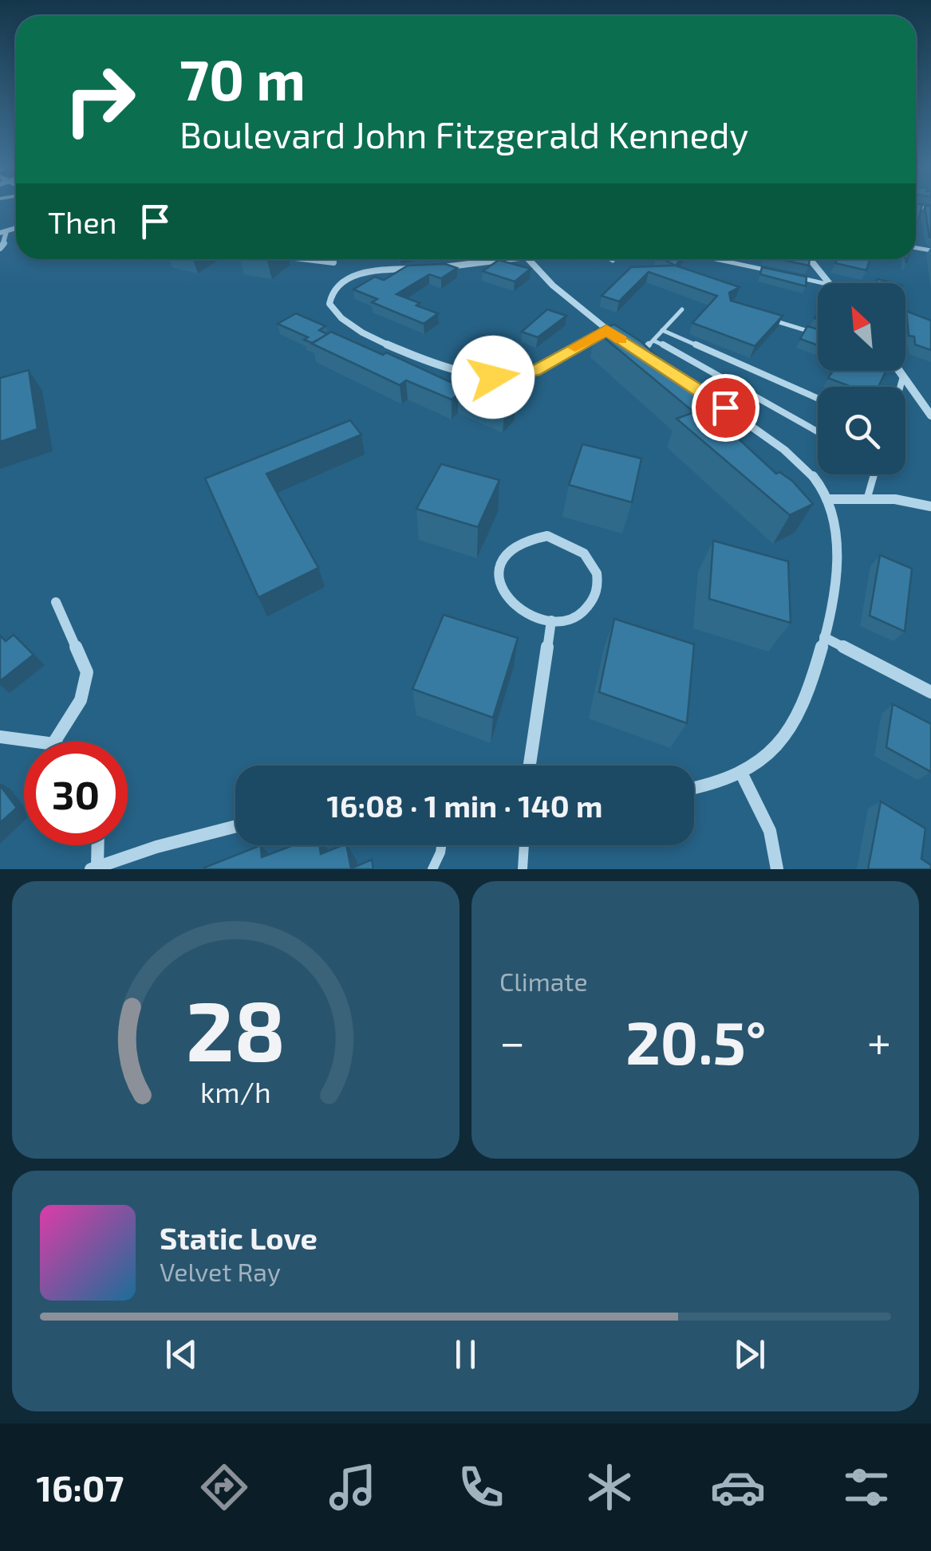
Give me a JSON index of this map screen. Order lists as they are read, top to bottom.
{
  "north": "top left",
  "page": {
    "turn": ["70 m", "Boulevard John Fitzgerald Kennedy"],
    "then": "Then",
    "limit": "30",
    "trip": "16:08 · 1 min · 140 m",
    "tile": "Climate",
    "heat": ["−", "20.5°", "+"],
    "song": ["Static Love", "Velvet Ray"],
    "tabs": "16:07",
    "gauge": ["28", "km/h"]
  }
}
